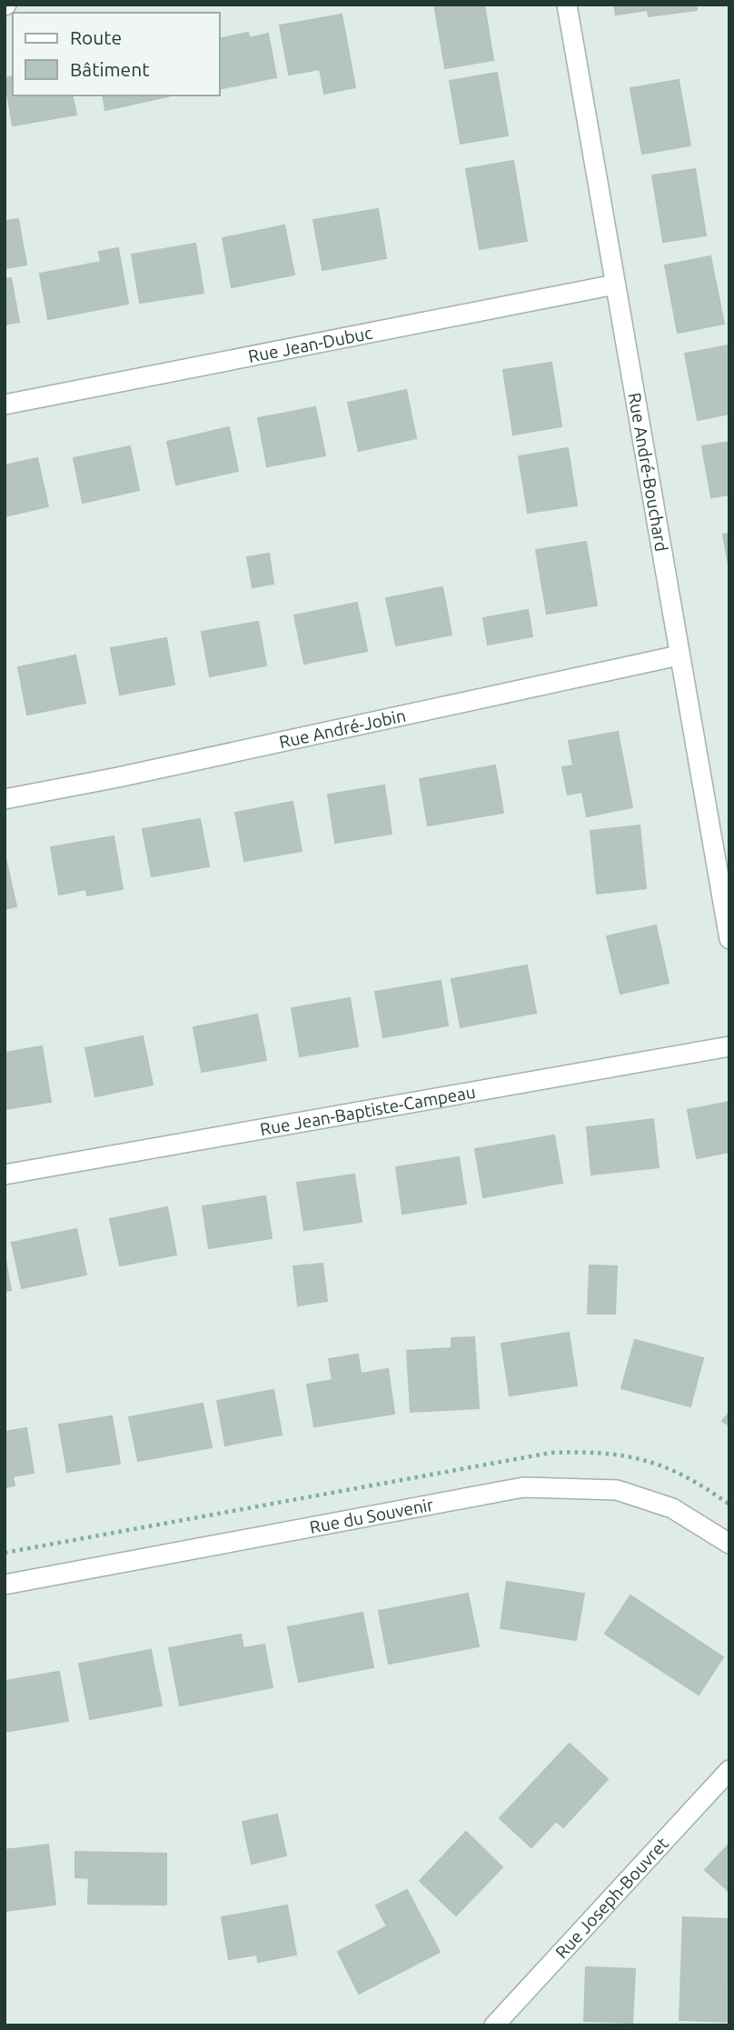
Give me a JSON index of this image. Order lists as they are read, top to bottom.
{
  "streets": {
    "street": [
      "Rue Jean-Dubuc",
      "Rue André-Bouchard",
      "Rue André-Jobin",
      "Rue Jean-Baptiste-Campeau",
      "Rue du Souvenir",
      "Rue Joseph-Bouvret"
    ]
  },
  "crossings": [
    ["Rue Jean-Dubuc", "Rue André-Bouchard"],
    ["Rue André-Bouchard", "Rue André-Jobin"]
  ],
  "legend": ["Route", "Bâtiment"]
}
